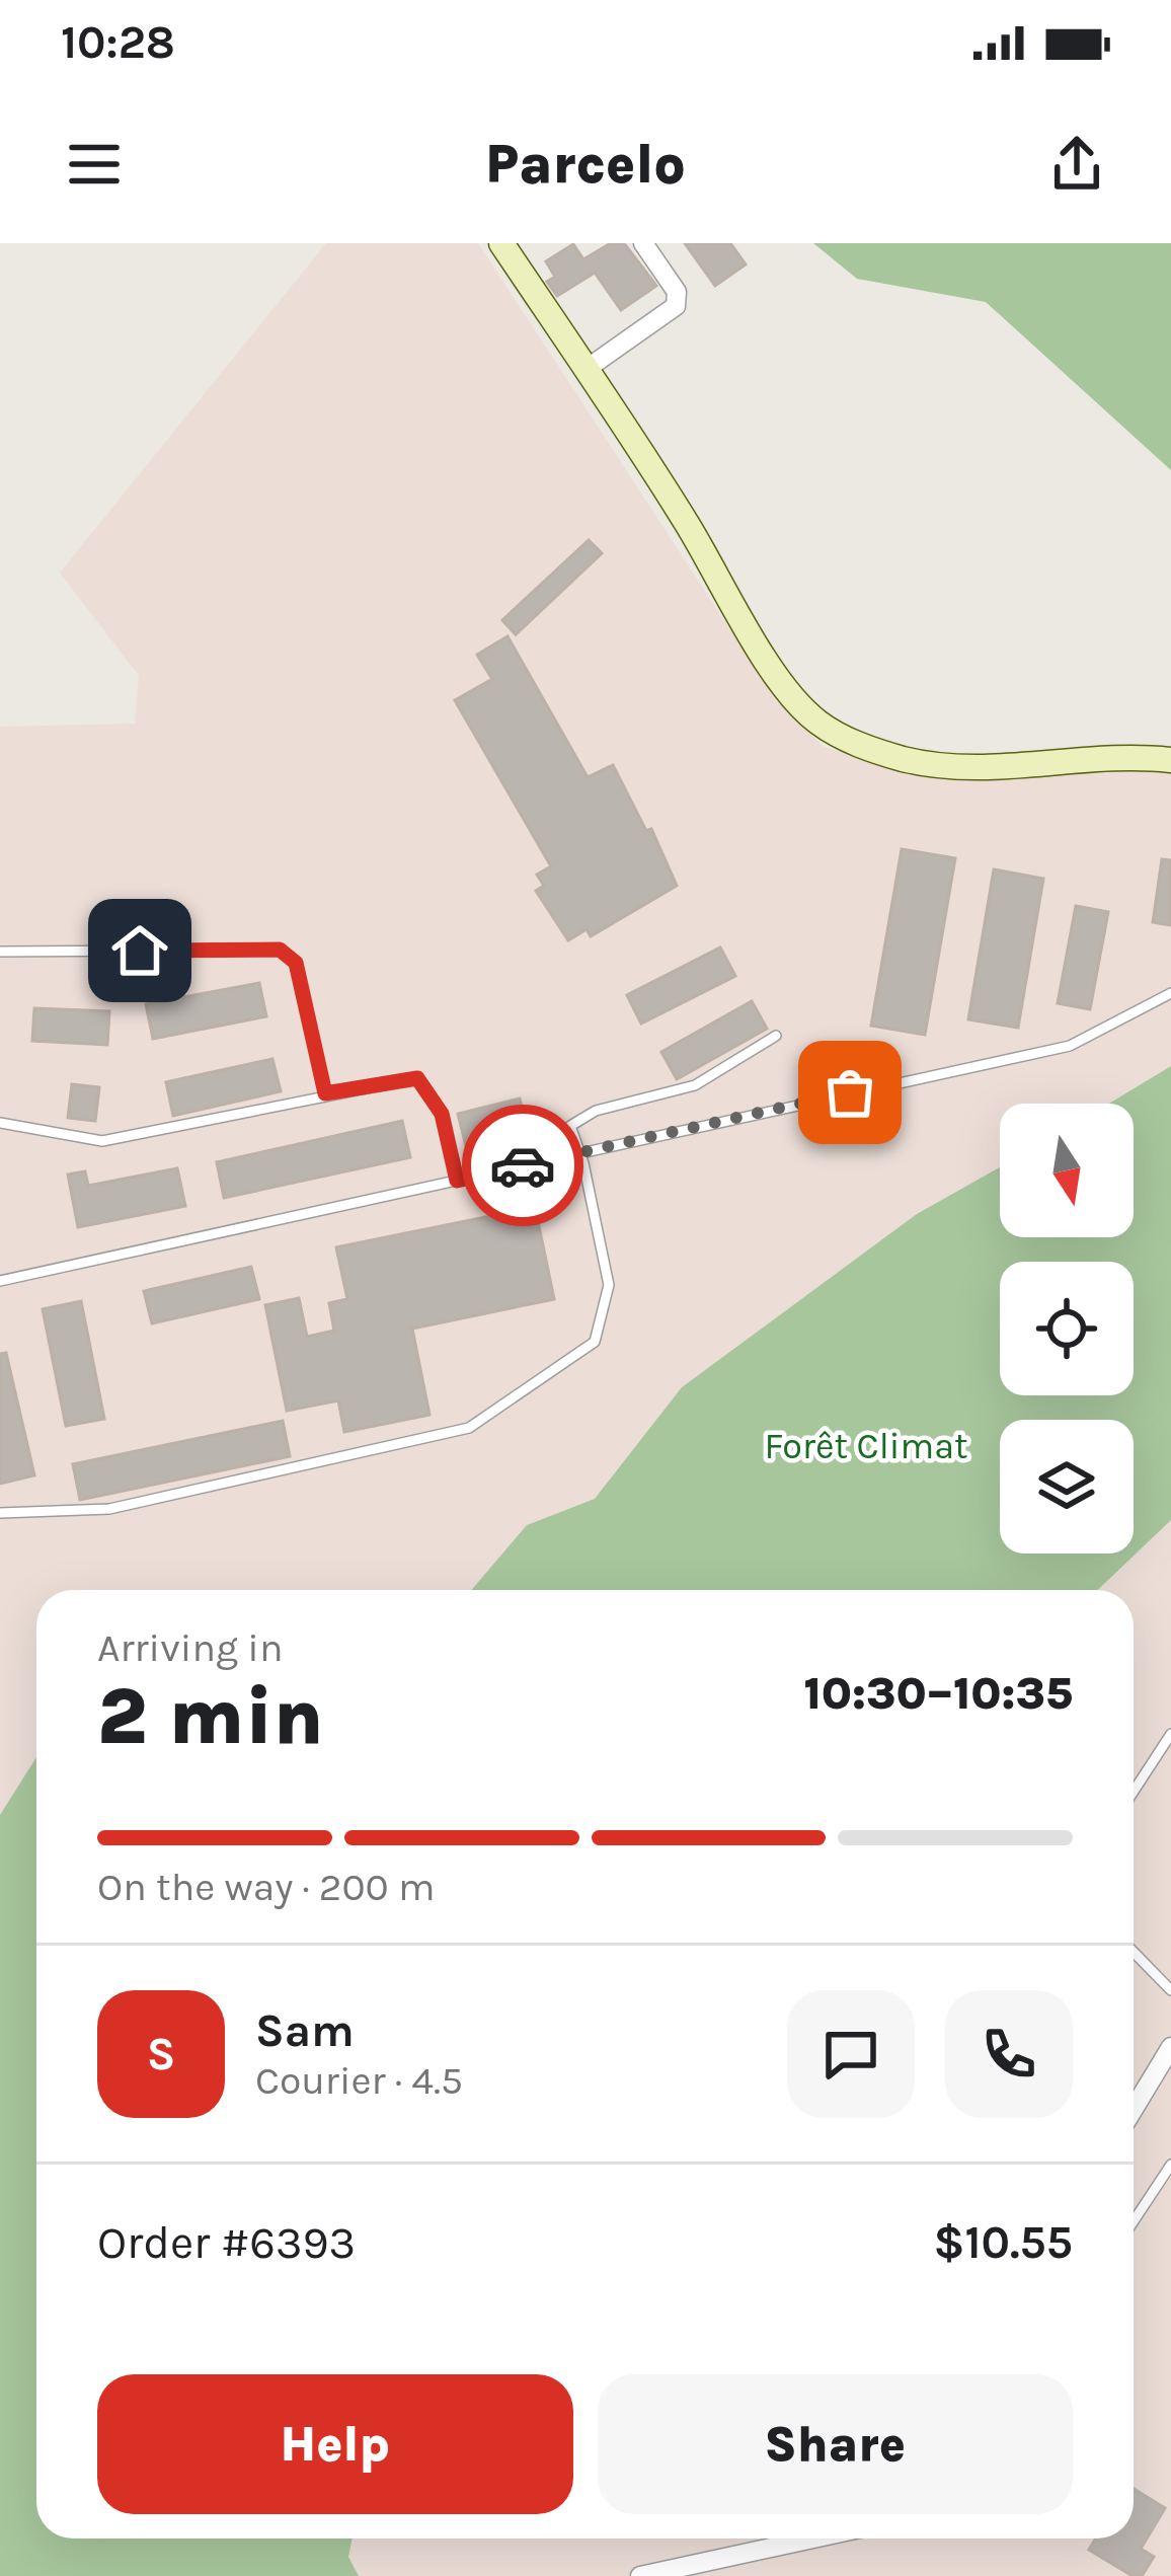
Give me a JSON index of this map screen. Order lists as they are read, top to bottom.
{
  "parks": ["Forêt Climat"],
  "north": "bottom",
  "page": {
    "status": "10:28",
    "header": "Parcelo",
    "heading": ["2 min", "Arriving in", "10:30–10:35"],
    "panel": [
      "Sam",
      "Courier · 4.5",
      "Order #6393",
      "$10.55"
    ],
    "bar": "On the way · 200 m",
    "round": "S",
    "buttons": ["Help", "Share"]
  }
}
